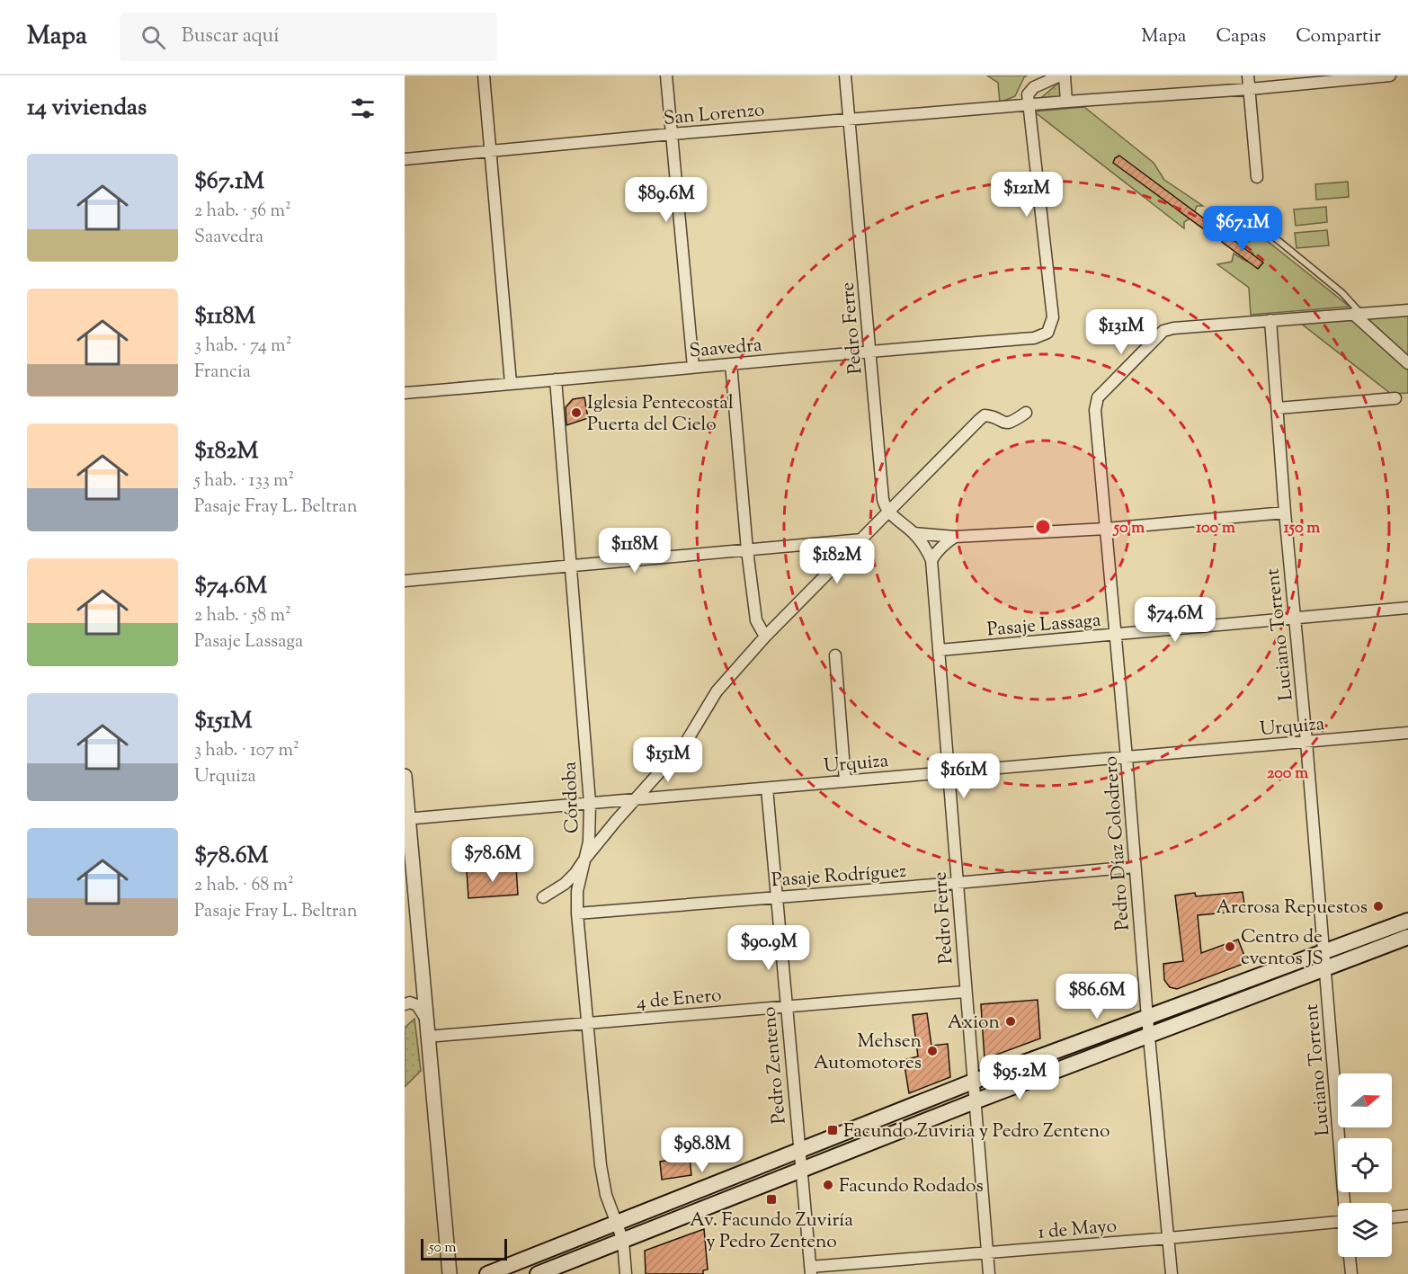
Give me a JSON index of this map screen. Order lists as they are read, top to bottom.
{
  "streets": {
    "street": [
      "San Lorenzo",
      "Pedro Ferre",
      "Saavedra",
      "Pasaje Lassaga",
      "Luciano Torrent",
      "Urquiza",
      "Córdoba",
      "Pedro Díaz Colodrero",
      "Pasaje Rodríguez",
      "4 de Enero",
      "Pedro Zenteno",
      "1 de Mayo"
    ]
  },
  "crossings": [
    ["San Lorenzo", "Pedro Ferre"],
    ["San Lorenzo", "Saavedra"],
    ["Pedro Ferre", "Saavedra"],
    ["Pedro Ferre", "Pasaje Lassaga"],
    ["Pedro Ferre", "Urquiza"],
    ["Pedro Ferre", "Pasaje Rodríguez"],
    ["Pedro Ferre", "4 de Enero"],
    ["Pedro Ferre", "1 de Mayo"],
    ["Saavedra", "Córdoba"],
    ["Pasaje Lassaga", "Luciano Torrent"],
    ["Pasaje Lassaga", "Pedro Díaz Colodrero"],
    ["Luciano Torrent", "Urquiza"],
    ["Luciano Torrent", "Pedro Díaz Colodrero"],
    ["Urquiza", "Córdoba"],
    ["Urquiza", "Pedro Díaz Colodrero"],
    ["Urquiza", "Pedro Zenteno"],
    ["Córdoba", "Pasaje Rodríguez"],
    ["Córdoba", "4 de Enero"],
    ["Pedro Díaz Colodrero", "Pasaje Rodríguez"],
    ["Pedro Díaz Colodrero", "1 de Mayo"],
    ["Pasaje Rodríguez", "Pedro Zenteno"],
    ["4 de Enero", "Pedro Zenteno"],
    ["Pedro Zenteno", "1 de Mayo"]
  ],
  "places": {
    "other": [
      "Iglesia Pentecostal Puerta del Cielo",
      "Arcrosa Repuestos",
      "Centro de eventos JS",
      "Axion",
      "Mehsen Automotores",
      "Facundo Rodados"
    ],
    "transit": ["Facundo Zuviria y Pedro Zenteno", "Av. Facundo Zuviría y Pedro Zenteno"]
  },
  "scale_bar": "50 m",
  "north": "right",
  "page": {
    "header": "Mapa",
    "search": "Buscar aquí",
    "nav": ["Mapa", "Capas", "Compartir"],
    "heading": "14 viviendas",
    "list": [
      {
        "name": "$67.1M",
        "note": "2 hab. · 56 m² · Saavedra"
      },
      {
        "name": "$118M",
        "note": "3 hab. · 74 m² · Francia"
      },
      {
        "name": "$182M",
        "note": "5 hab. · 133 m² · Pasaje Fray L. Beltran"
      },
      {
        "name": "$74.6M",
        "note": "2 hab. · 58 m² · Pasaje Lassaga"
      },
      {
        "name": "$151M",
        "note": "3 hab. · 107 m² · Urquiza"
      },
      {
        "name": "$78.6M",
        "note": "2 hab. · 68 m² · Pasaje Fray L. Beltran"
      }
    ],
    "price": [
      "$121M",
      "$89.6M",
      "$67.1M",
      "$131M",
      "$118M",
      "$182M",
      "$74.6M",
      "$151M",
      "$161M",
      "$78.6M",
      "$90.9M",
      "$86.6M",
      "$95.2M",
      "$98.8M"
    ],
    "scale": "50 m"
  },
  "rings": [
    "50 m",
    "100 m",
    "150 m",
    "200 m"
  ]
}
